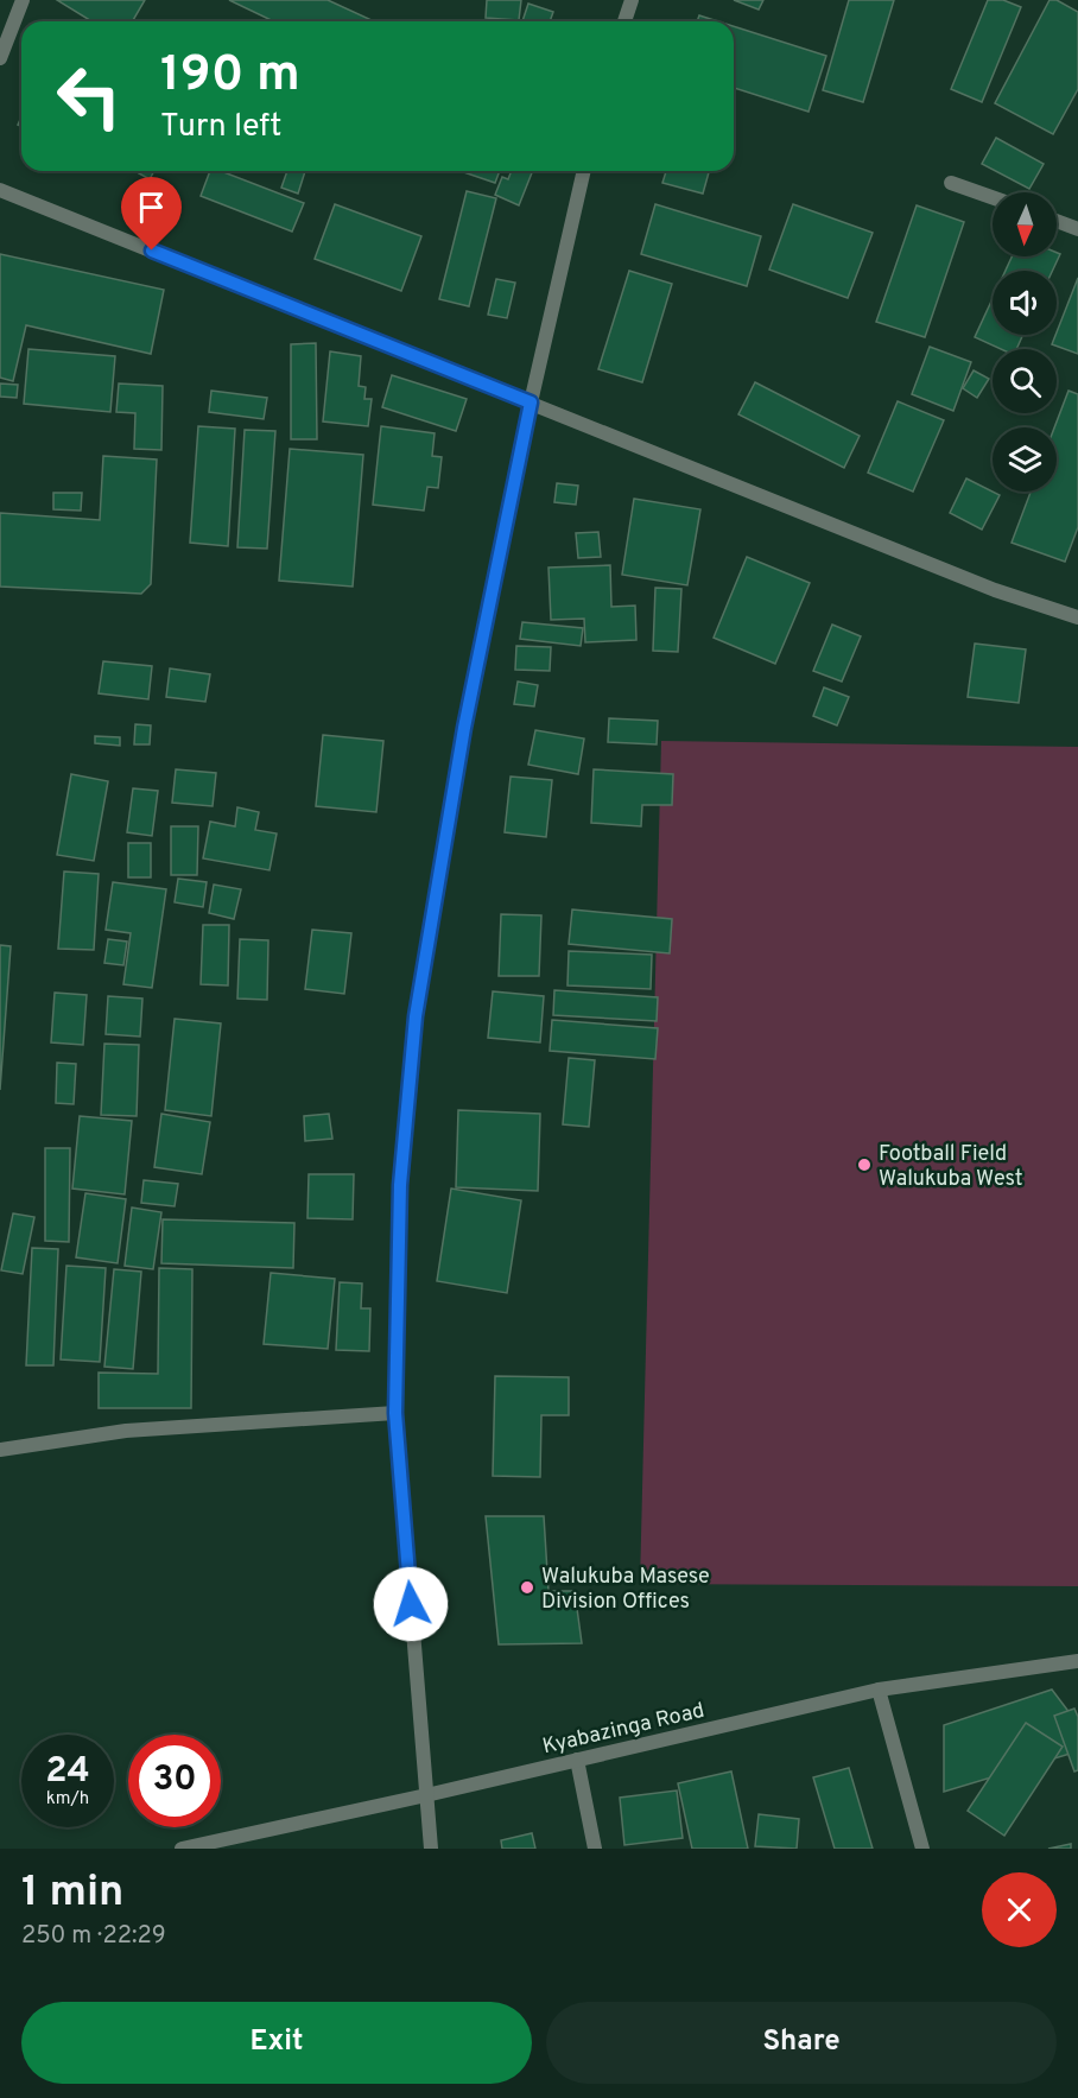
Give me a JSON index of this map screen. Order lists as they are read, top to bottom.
{
  "streets": {
    "street": ["Kyabazinga Road"]
  },
  "places": ["Football Field Walukuba West", "Walukuba Masese Division Offices"],
  "north": "bottom",
  "page": {
    "turn": ["190 m", "Turn left"],
    "speed": "24 km/h",
    "limit": "30",
    "heading": ["1 min", "250 m · 22:29"],
    "buttons": ["Exit", "Share"]
  }
}
